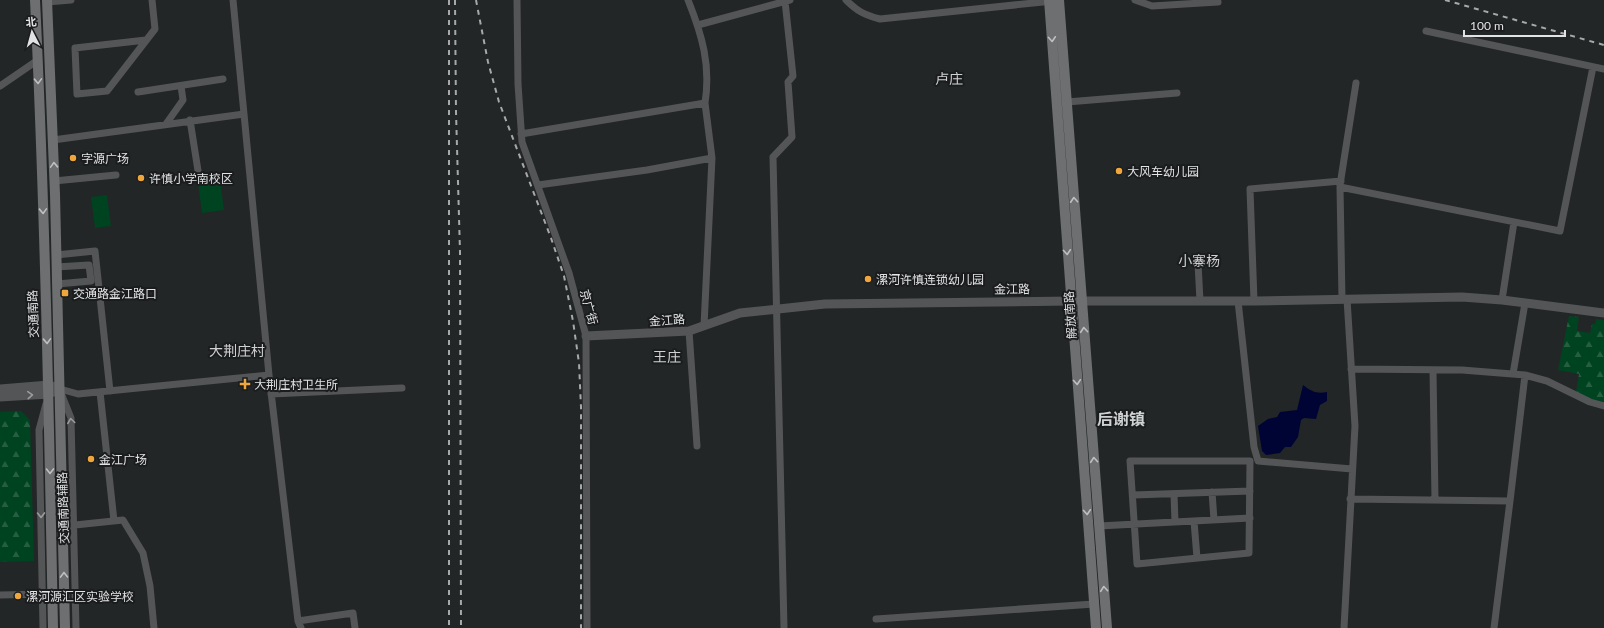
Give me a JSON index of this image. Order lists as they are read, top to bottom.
{
  "streets": {
    "main road": ["交通南路", "解放南路"],
    "street": ["金江路", "京广街", "交通南路辅路"]
  },
  "crossings": [
    ["金江路", "京广街"],
    ["金江路", "解放南路"],
    ["交通南路", "交通南路辅路"]
  ],
  "districts": [
    "卢庄",
    "小寨杨",
    "大荆庄村",
    "王庄",
    "后谢镇"
  ],
  "places": {
    "other": [
      "字源广场",
      "大风车幼儿园",
      "许慎小学南校区",
      "漯河许慎连锁幼儿园",
      "金江广场",
      "漯河源汇区实验学校"
    ],
    "transit": ["交通路金江路口"],
    "health": ["大荆庄村卫生所"]
  },
  "scale_bar": "100 m",
  "north": "top"
}
